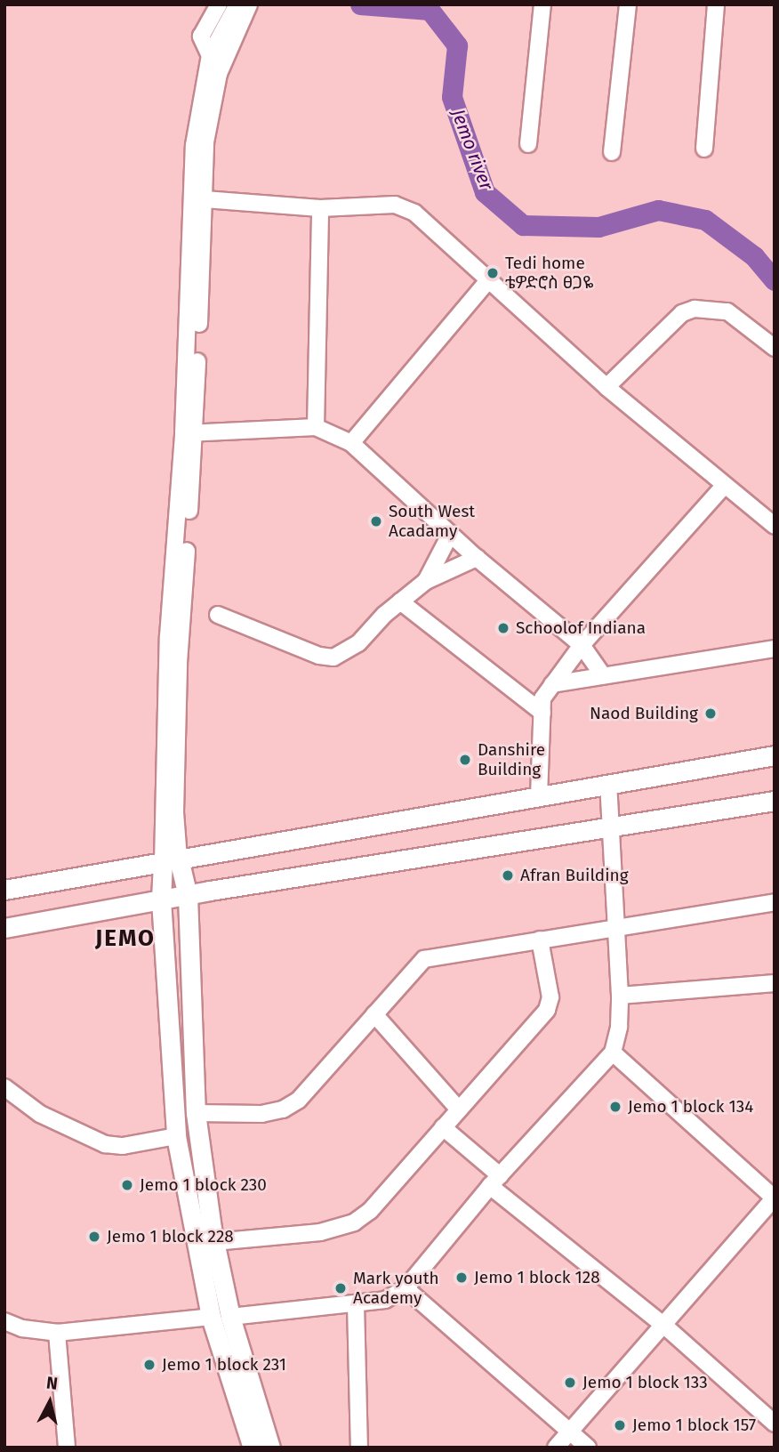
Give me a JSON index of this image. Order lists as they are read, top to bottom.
{
  "districts": ["JEMO"],
  "water": ["Jemo river"],
  "places": [
    "Tedi home ቴዎድሮስ ፀጋዬ",
    "South West Acadamy",
    "Schoolof Indiana",
    "Naod Building",
    "Danshire Building",
    "Afran Building",
    "Jemo 1 block 134",
    "Jemo 1 block 230",
    "Jemo 1 block 228",
    "Jemo 1 block 128",
    "Mark youth Academy",
    "Jemo 1 block 231",
    "Jemo 1 block 133",
    "Jemo 1 block 157"
  ],
  "north": "top"
}
